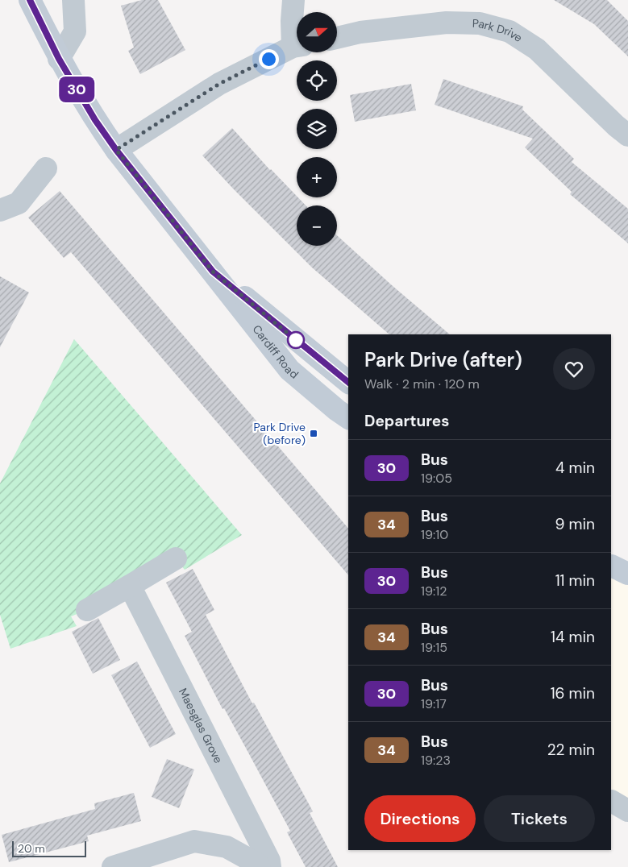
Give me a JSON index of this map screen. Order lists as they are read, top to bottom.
{
  "streets": {
    "main road": ["Cardiff Road"],
    "street": ["Park Drive", "Maesglas Grove"]
  },
  "places": {
    "transit": ["Park Drive (before)"]
  },
  "lines": ["bus line 30"],
  "scale_bar": "20 m",
  "north": "right",
  "page": {
    "on_map": "30",
    "map_buttons": ["+", "−"],
    "heading": [
      ["Park Drive (after)", "Walk · 2 min · 120 m"],
      "Departures"
    ],
    "list": [
      {
        "mark": "30",
        "name": "Bus",
        "note": "19:05",
        "value": "4 min"
      },
      {
        "mark": "34",
        "name": "Bus",
        "note": "19:10",
        "value": "9 min"
      },
      {
        "mark": "30",
        "name": "Bus",
        "note": "19:12",
        "value": "11 min"
      },
      {
        "mark": "34",
        "name": "Bus",
        "note": "19:15",
        "value": "14 min"
      },
      {
        "mark": "30",
        "name": "Bus",
        "note": "19:17",
        "value": "16 min"
      },
      {
        "mark": "34",
        "name": "Bus",
        "note": "19:23",
        "value": "22 min"
      }
    ],
    "buttons": ["Directions", "Tickets"],
    "scale": "20 m"
  }
}
